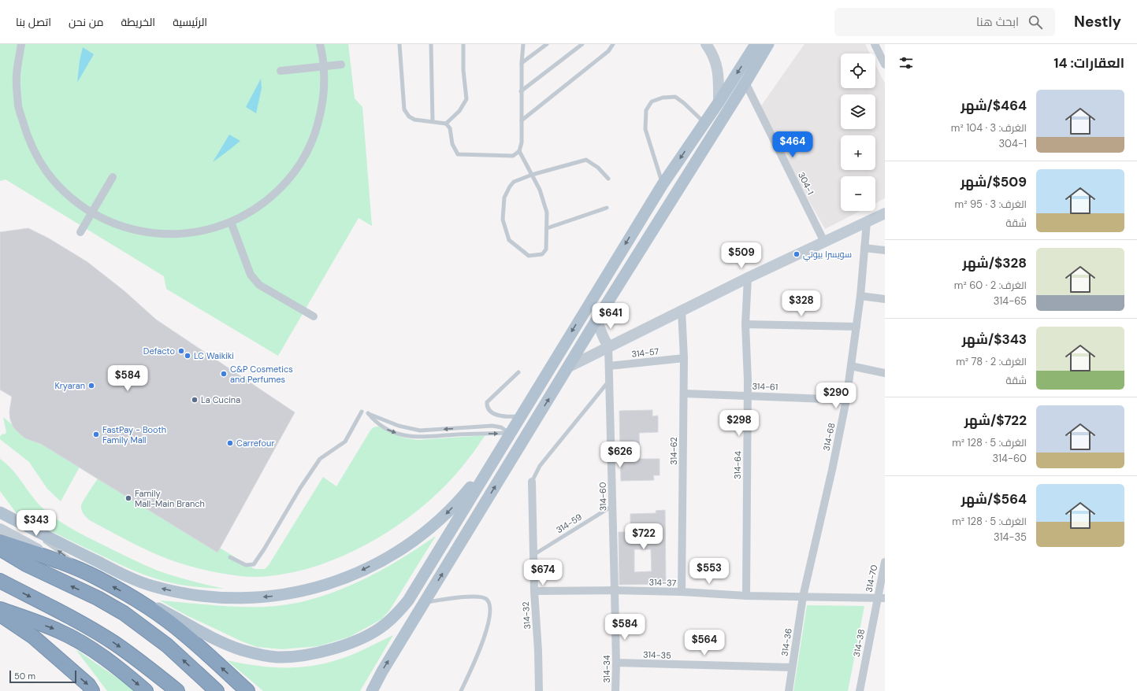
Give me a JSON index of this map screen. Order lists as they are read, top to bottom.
{
  "streets": {
    "street": [
      "304-1",
      "314-57",
      "314-61",
      "314-68",
      "314-62",
      "314-64",
      "314-60",
      "314-70",
      "314-37",
      "314-32",
      "314-36",
      "314-38",
      "314-35",
      "314-34"
    ],
    "lane": ["314-59"]
  },
  "crossings": [
    ["314-57", "314-62"],
    ["314-57", "314-60"],
    ["314-61", "314-68"],
    ["314-61", "314-62"],
    ["314-61", "314-64"],
    ["314-68", "314-37"],
    ["314-68", "314-36"],
    ["314-62", "314-37"],
    ["314-64", "314-37"],
    ["314-60", "314-59"],
    ["314-60", "314-37"],
    ["314-60", "314-34"],
    ["314-59", "314-32"],
    ["314-70", "314-37"],
    ["314-70", "314-38"],
    ["314-37", "314-32"],
    ["314-37", "314-36"],
    ["314-37", "314-38"],
    ["314-37", "314-34"],
    ["314-36", "314-35"],
    ["314-35", "314-34"]
  ],
  "places": [
    "سويسرا بيوتي",
    "Defacto",
    "LC Waikiki",
    "C&P Cosmetics and Perfumes",
    "Kryaran",
    "La Cucina",
    "FastPay - Booth Family Mall",
    "Carrefour",
    "Family Mall-Main Branch"
  ],
  "scale_bar": "50 m",
  "page": {
    "header": "Nestly",
    "search": "ابحث هنا",
    "nav": [
      "الرئيسية",
      "الخريطة",
      "من نحن",
      "اتصل بنا"
    ],
    "heading": "العقارات: 14",
    "map_buttons": ["+", "−"],
    "list": [
      {
        "name": "$464/شهر",
        "note": "الغرف: 3 · 104 m² · 304-1"
      },
      {
        "name": "$509/شهر",
        "note": "الغرف: 3 · 95 m² · شقة"
      },
      {
        "name": "$328/شهر",
        "note": "الغرف: 2 · 60 m² · 314-65"
      },
      {
        "name": "$343/شهر",
        "note": "الغرف: 2 · 78 m² · شقة"
      },
      {
        "name": "$722/شهر",
        "note": "الغرف: 5 · 128 m² · 314-60"
      },
      {
        "name": "$564/شهر",
        "note": "الغرف: 5 · 128 m² · 314-35"
      }
    ],
    "price": [
      "$464",
      "$509",
      "$328",
      "$641",
      "$584",
      "$290",
      "$298",
      "$626",
      "$343",
      "$722",
      "$553",
      "$674",
      "$584",
      "$564"
    ],
    "scale": "50 m"
  }
}
